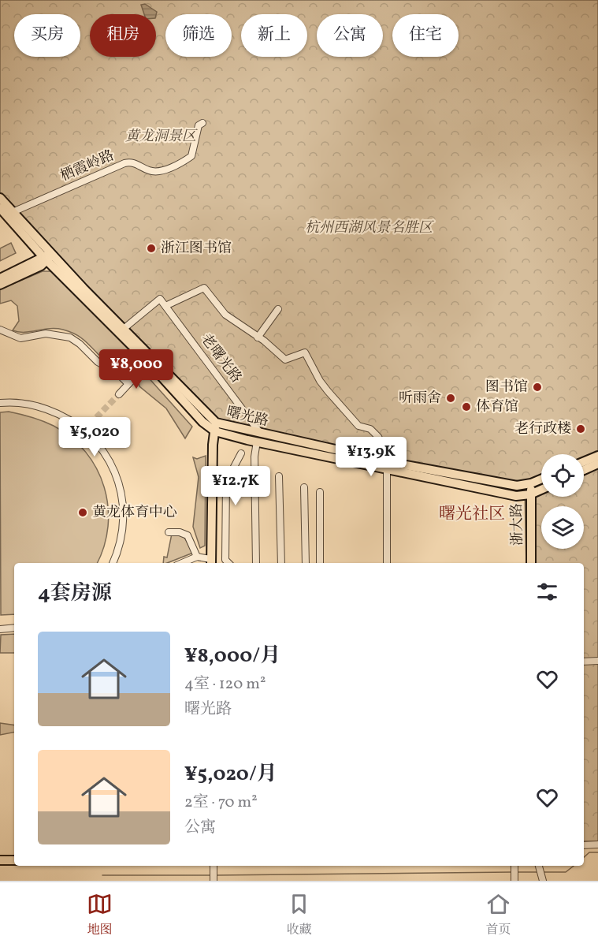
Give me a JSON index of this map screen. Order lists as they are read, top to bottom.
{
  "streets": {
    "main road": ["曙光路", "浙大路"],
    "street": ["栖霞岭路", "老曙光路"]
  },
  "crossings": [
    ["栖霞岭路", "曙光路"],
    ["老曙光路", "曙光路"],
    ["曙光路", "浙大路"]
  ],
  "districts": ["曙光社区"],
  "parks": ["黄龙洞景区", "杭州西湖风景名胜区"],
  "places": [
    "浙江图书馆",
    "图书馆",
    "听雨舍",
    "体育馆",
    "老行政楼",
    "黄龙体育中心"
  ],
  "page": {
    "chip": [
      "买房",
      "租房",
      "筛选",
      "新上",
      "公寓",
      "住宅"
    ],
    "price": [
      "¥8,000",
      "¥5,020",
      "¥13.9K",
      "¥12.7K"
    ],
    "heading": "4套房源",
    "list": [
      {
        "name": "¥8,000/月",
        "note": "4室 · 120 m² · 曙光路"
      },
      {
        "name": "¥5,020/月",
        "note": "2室 · 70 m² · 公寓"
      }
    ],
    "tabs": ["地图", "收藏", "首页"]
  }
}
